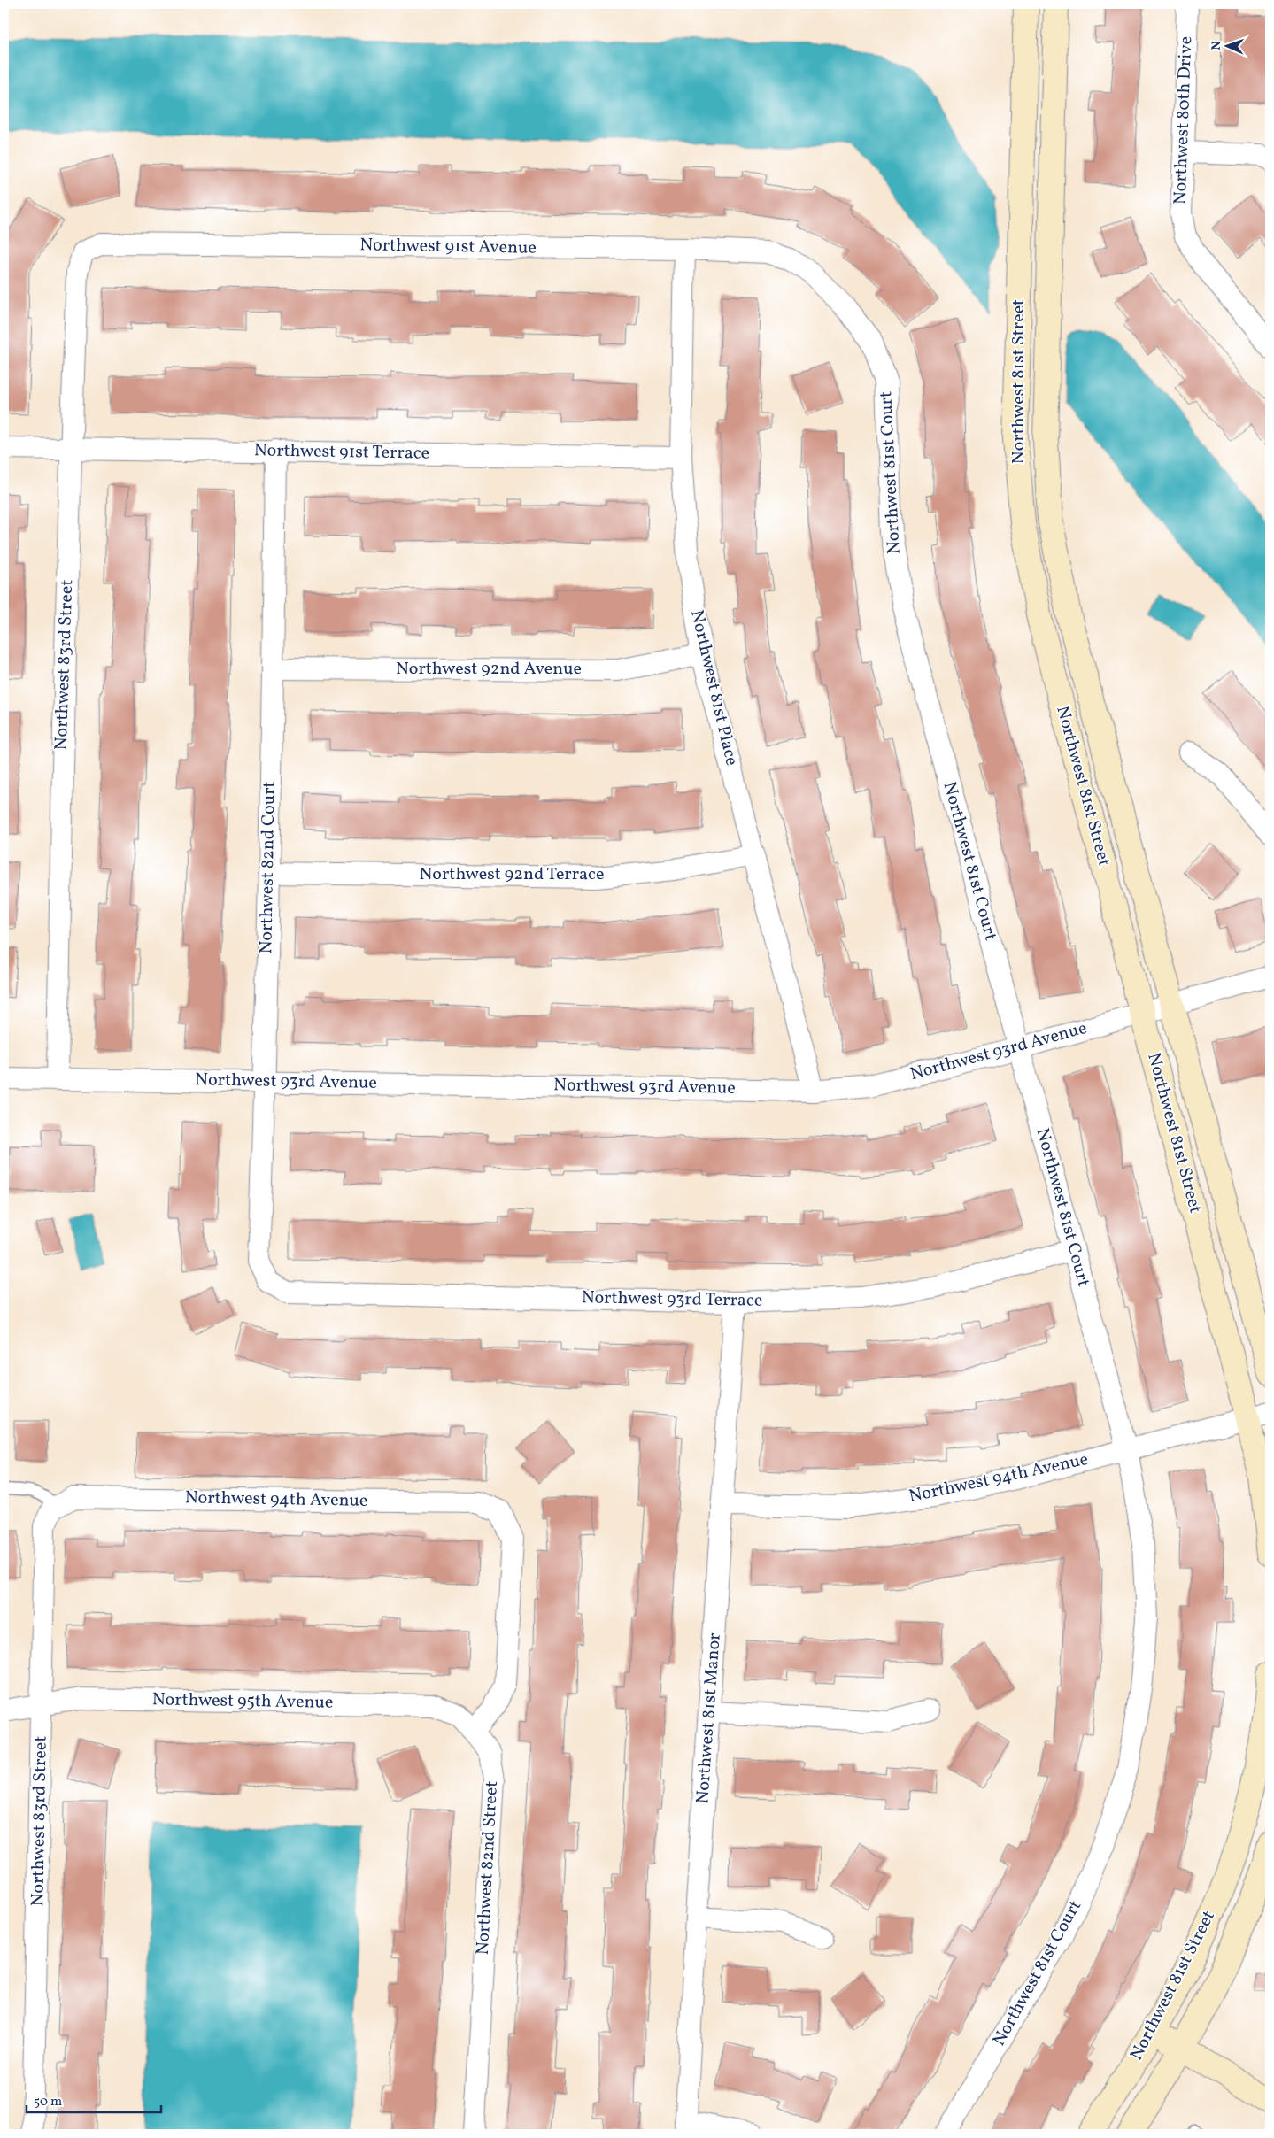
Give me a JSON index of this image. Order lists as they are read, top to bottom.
{
  "streets": {
    "street": [
      "Northwest 80th Drive",
      "Northwest 91st Avenue",
      "Northwest 81st Street",
      "Northwest 91st Terrace",
      "Northwest 81st Court",
      "Northwest 83rd Street",
      "Northwest 92nd Avenue",
      "Northwest 81st Place",
      "Northwest 82nd Court",
      "Northwest 92nd Terrace",
      "Northwest 93rd Avenue",
      "Northwest 93rd Terrace",
      "Northwest 94th Avenue",
      "Northwest 95th Avenue",
      "Northwest 81st Manor",
      "Northwest 82nd Street"
    ]
  },
  "crossings": [
    ["Northwest 91st Avenue", "Northwest 81st Court"],
    ["Northwest 91st Avenue", "Northwest 83rd Street"],
    ["Northwest 91st Avenue", "Northwest 81st Place"],
    ["Northwest 81st Street", "Northwest 93rd Avenue"],
    ["Northwest 81st Street", "Northwest 94th Avenue"],
    ["Northwest 91st Terrace", "Northwest 83rd Street"],
    ["Northwest 91st Terrace", "Northwest 81st Place"],
    ["Northwest 91st Terrace", "Northwest 82nd Court"],
    ["Northwest 81st Court", "Northwest 93rd Avenue"],
    ["Northwest 81st Court", "Northwest 93rd Terrace"],
    ["Northwest 81st Court", "Northwest 94th Avenue"],
    ["Northwest 83rd Street", "Northwest 93rd Avenue"],
    ["Northwest 83rd Street", "Northwest 94th Avenue"],
    ["Northwest 83rd Street", "Northwest 95th Avenue"],
    ["Northwest 92nd Avenue", "Northwest 81st Place"],
    ["Northwest 92nd Avenue", "Northwest 82nd Court"],
    ["Northwest 81st Place", "Northwest 92nd Terrace"],
    ["Northwest 81st Place", "Northwest 93rd Avenue"],
    ["Northwest 82nd Court", "Northwest 92nd Terrace"],
    ["Northwest 82nd Court", "Northwest 93rd Avenue"],
    ["Northwest 82nd Court", "Northwest 93rd Terrace"],
    ["Northwest 93rd Terrace", "Northwest 81st Manor"],
    ["Northwest 94th Avenue", "Northwest 95th Avenue"],
    ["Northwest 94th Avenue", "Northwest 81st Manor"],
    ["Northwest 94th Avenue", "Northwest 82nd Street"],
    ["Northwest 95th Avenue", "Northwest 82nd Street"]
  ],
  "scale_bar": "50 m",
  "north": "left"
}
